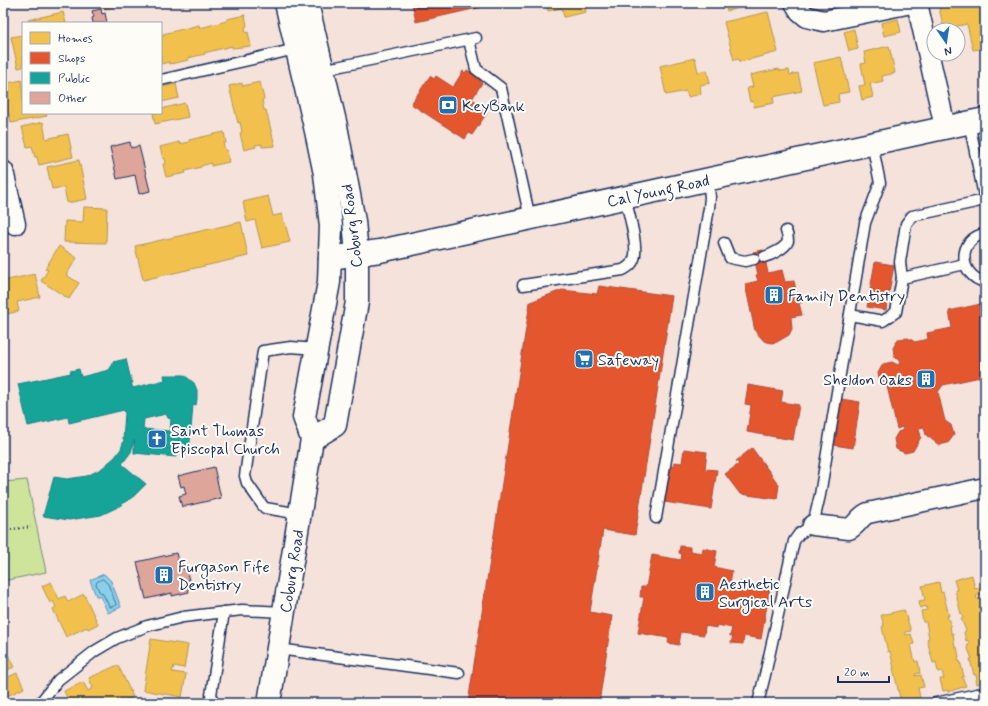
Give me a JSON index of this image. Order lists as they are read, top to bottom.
{
  "streets": {
    "main road": ["Cal Young Road", "Coburg Road"]
  },
  "crossings": [
    ["Cal Young Road", "Coburg Road"]
  ],
  "places": {
    "bank": ["KeyBank"],
    "building": [
      "Family Dentistry",
      "Sheldon Oaks",
      "Furgason Fife Dentistry",
      "Aesthetic Surgical Arts"
    ],
    "supermarket": ["Safeway"],
    "church": ["Saint Thomas Episcopal Church"]
  },
  "legend": [
    "Homes",
    "Shops",
    "Public",
    "Other"
  ],
  "scale_bar": "20 m",
  "north": "bottom"
}
